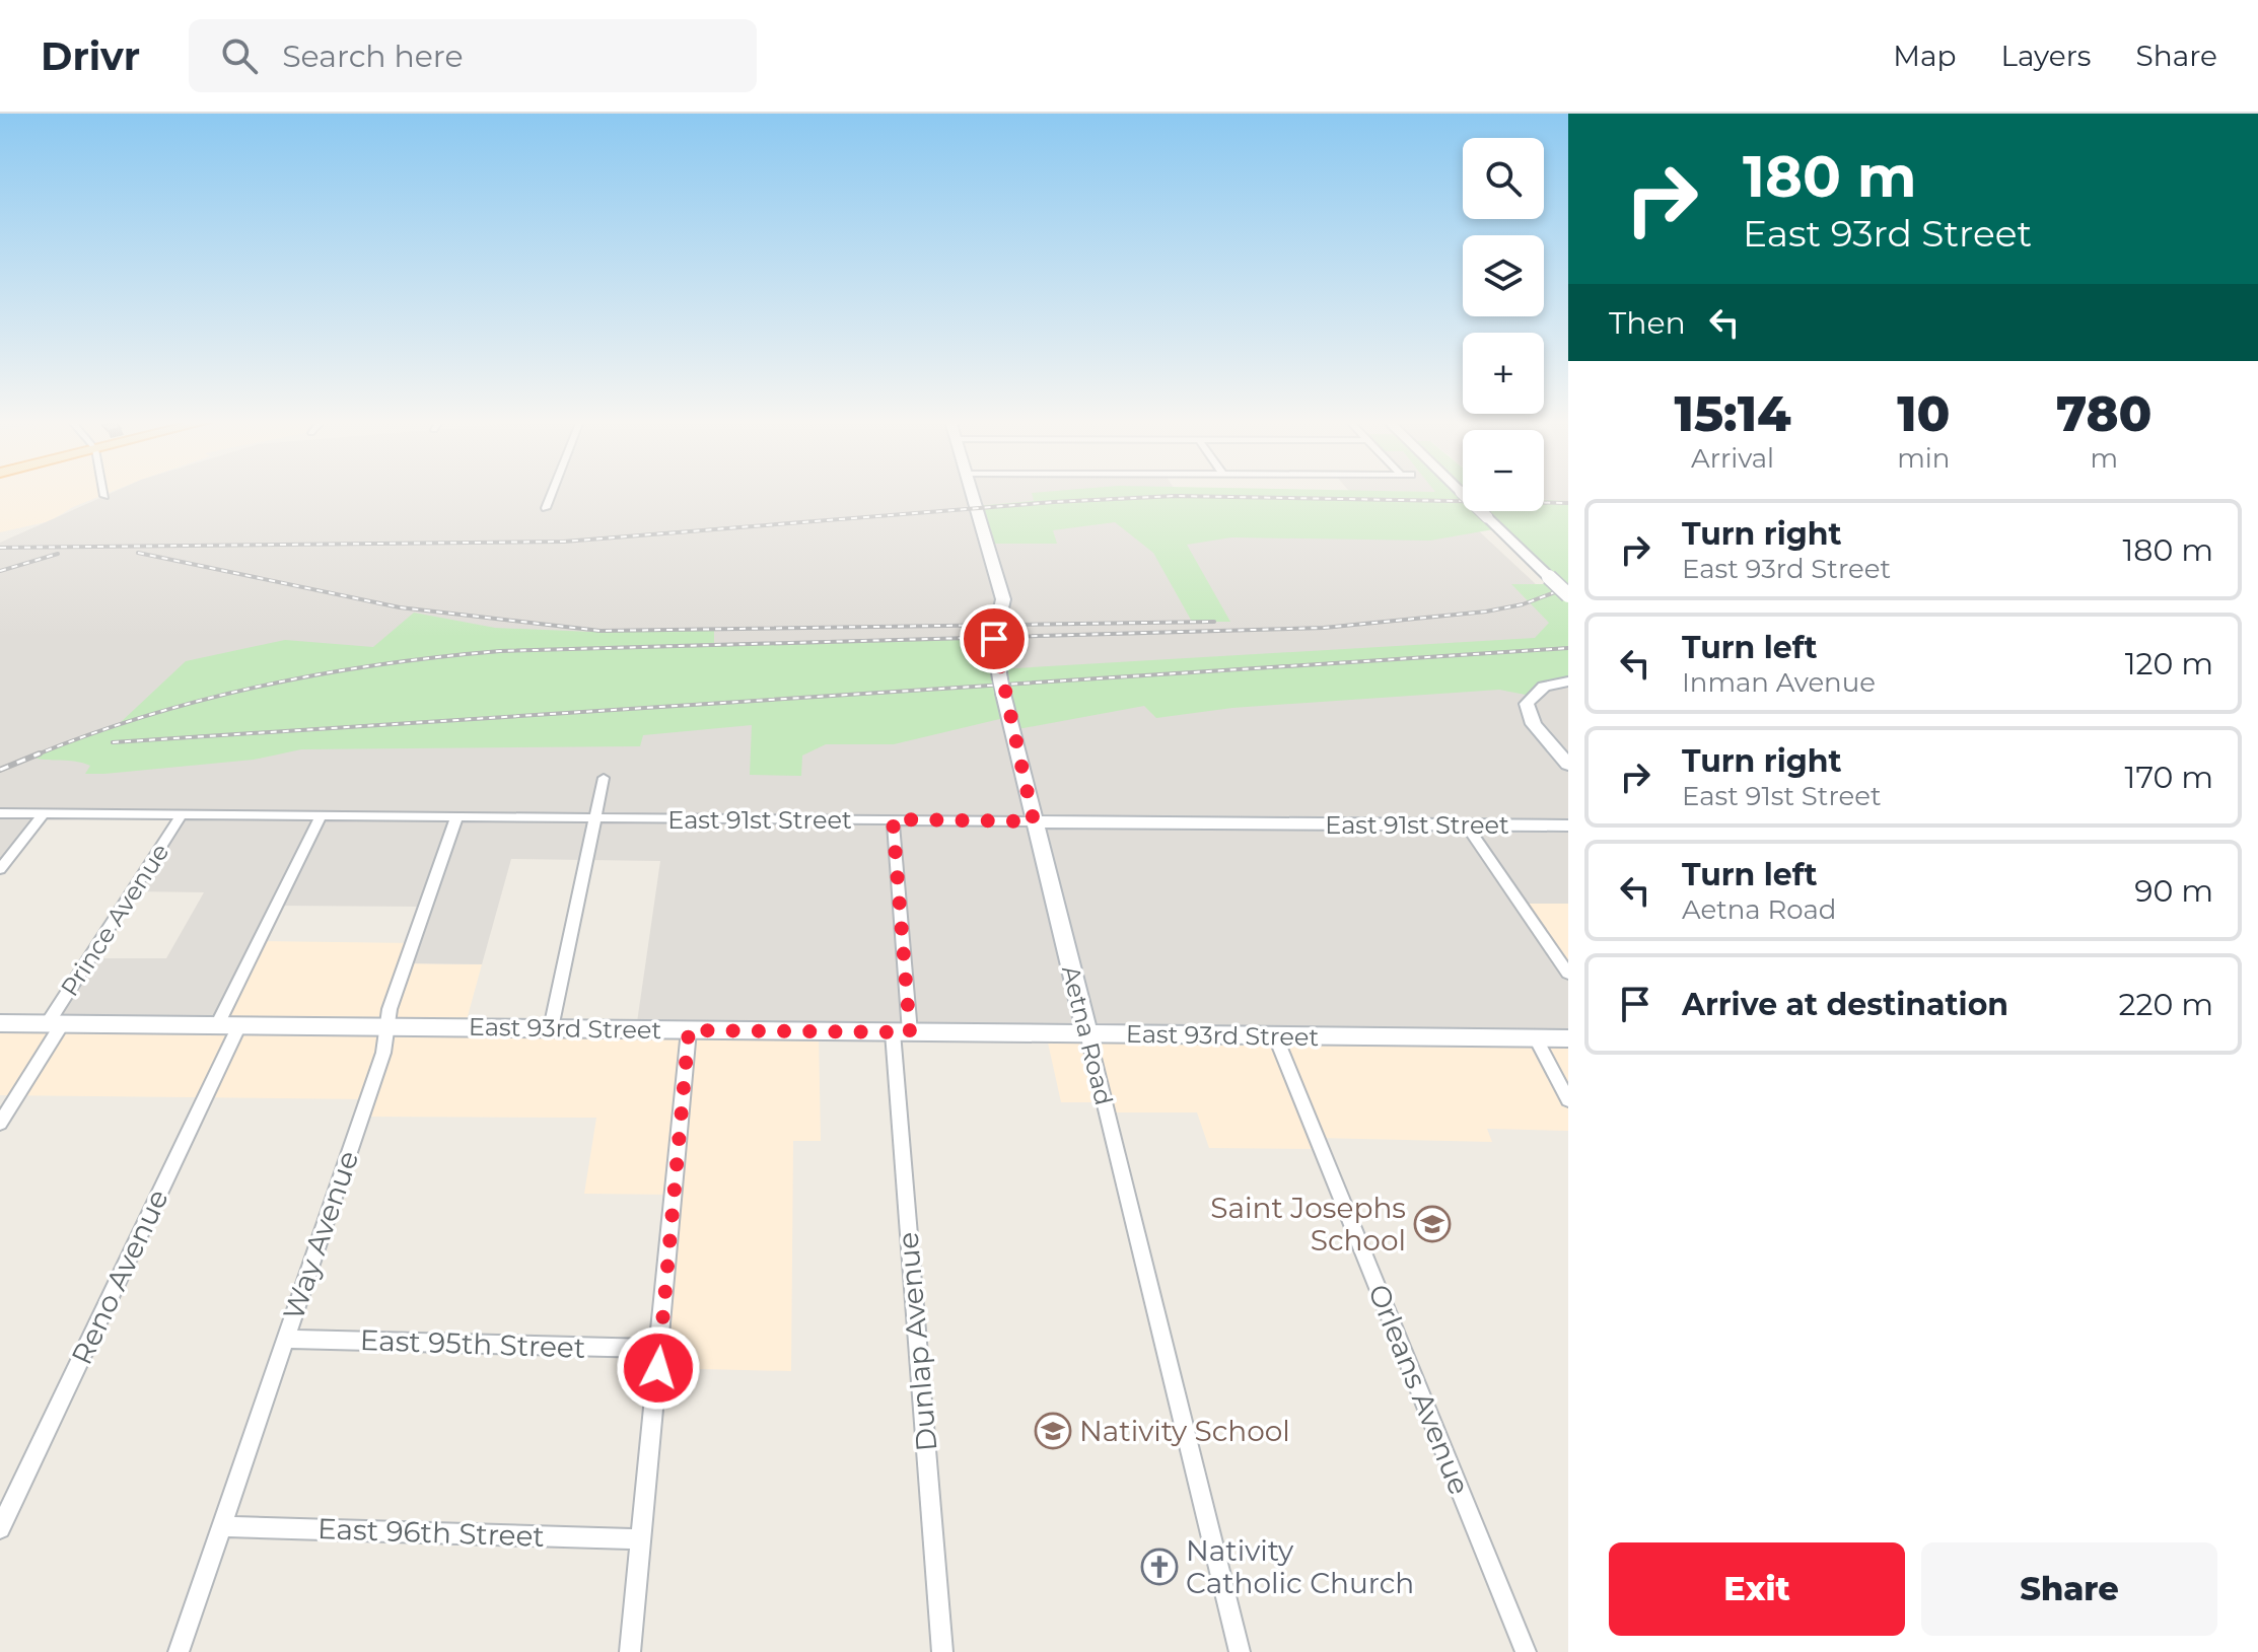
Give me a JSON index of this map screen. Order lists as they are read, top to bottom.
{
  "streets": {
    "street": [
      "East 91st Street",
      "Prince Avenue",
      "East 93rd Street",
      "Aetna Road",
      "Way Avenue",
      "Reno Avenue",
      "Dunlap Avenue",
      "East 95th Street",
      "Orleans Avenue",
      "East 96th Street"
    ]
  },
  "crossings": [
    ["East 91st Street", "Prince Avenue"],
    ["East 91st Street", "Aetna Road"],
    ["East 91st Street", "Way Avenue"],
    ["East 91st Street", "Dunlap Avenue"],
    ["Prince Avenue", "East 93rd Street"],
    ["East 93rd Street", "Aetna Road"],
    ["East 93rd Street", "Way Avenue"],
    ["East 93rd Street", "Reno Avenue"],
    ["East 93rd Street", "Dunlap Avenue"],
    ["East 93rd Street", "Orleans Avenue"],
    ["Way Avenue", "East 95th Street"],
    ["Way Avenue", "East 96th Street"]
  ],
  "places": {
    "school or university": ["Saint Josephs School", "Nativity School"],
    "church": ["Nativity Catholic Church"]
  },
  "page": {
    "header": "Drivr",
    "search": "Search here",
    "nav": ["Map", "Layers", "Share"],
    "turn": ["180 m", "East 93rd Street"],
    "map_buttons": ["+", "−"],
    "then": "Then",
    "eta": [
      "15:14",
      "Arrival",
      "10",
      "min",
      "780",
      "m"
    ],
    "list": [
      {
        "name": "Turn right",
        "note": "East 93rd Street",
        "value": "180 m"
      },
      {
        "name": "Turn left",
        "note": "Inman Avenue",
        "value": "120 m"
      },
      {
        "name": "Turn right",
        "note": "East 91st Street",
        "value": "170 m"
      },
      {
        "name": "Turn left",
        "note": "Aetna Road",
        "value": "90 m"
      },
      {
        "name": "Arrive at destination",
        "value": "220 m"
      }
    ],
    "buttons": ["Exit", "Share"]
  }
}
